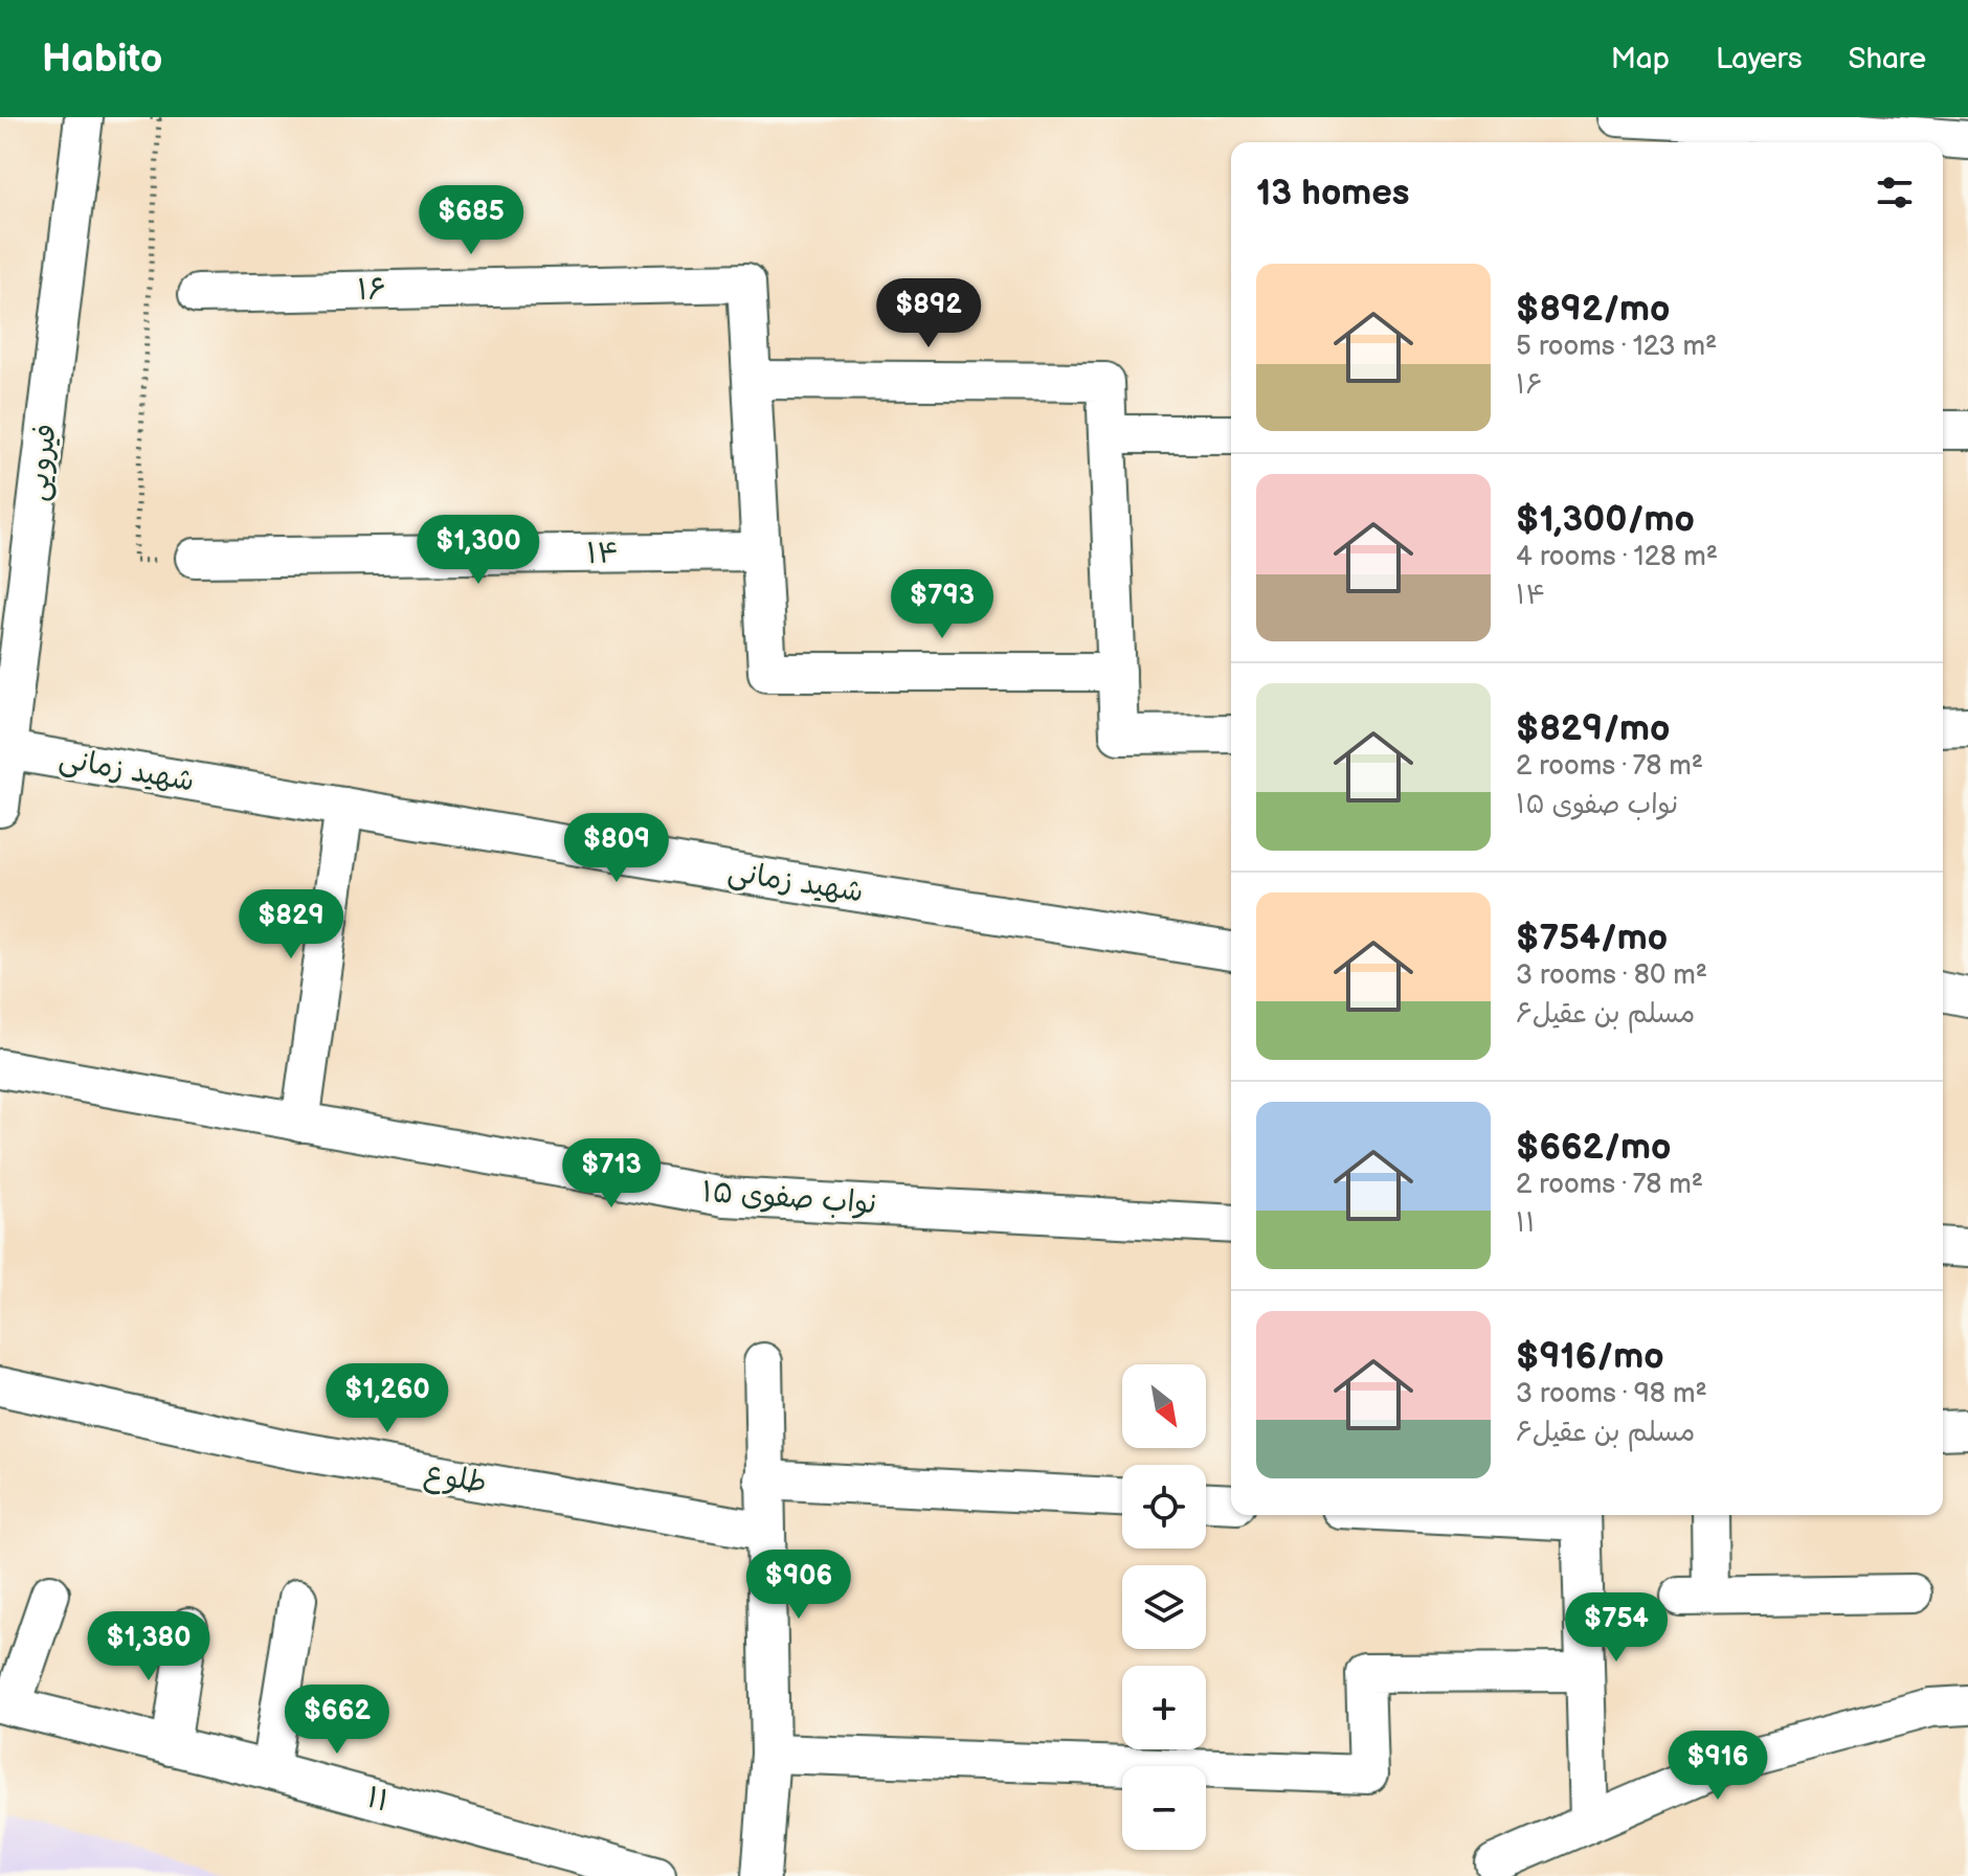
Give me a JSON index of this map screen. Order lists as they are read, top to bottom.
{
  "streets": {
    "street": [
      "۱۶",
      "فیرویی",
      "۱۴",
      "شهید زمانی",
      "نواب صفوی ۱۵",
      "طلوع",
      "۱۱"
    ]
  },
  "crossings": [
    ["فیرویی", "شهید زمانی"]
  ],
  "north": "bottom right",
  "page": {
    "header": "Habito",
    "nav": ["Map", "Layers", "Share"],
    "heading": "13 homes",
    "price": [
      "$685",
      "$892",
      "$1,300",
      "$793",
      "$809",
      "$829",
      "$713",
      "$1,260",
      "$906",
      "$754",
      "$1,380",
      "$662",
      "$916"
    ],
    "list": [
      {
        "name": "$892/mo",
        "note": "5 rooms · 123 m² · ۱۶"
      },
      {
        "name": "$1,300/mo",
        "note": "4 rooms · 128 m² · ۱۴"
      },
      {
        "name": "$829/mo",
        "note": "2 rooms · 78 m² · نواب صفوی ۱۵"
      },
      {
        "name": "$754/mo",
        "note": "3 rooms · 80 m² · مسلم بن عقیل۶"
      },
      {
        "name": "$662/mo",
        "note": "2 rooms · 78 m² · ۱۱"
      },
      {
        "name": "$916/mo",
        "note": "3 rooms · 98 m² · مسلم بن عقیل۶"
      }
    ],
    "map_buttons": ["+", "−"]
  }
}
